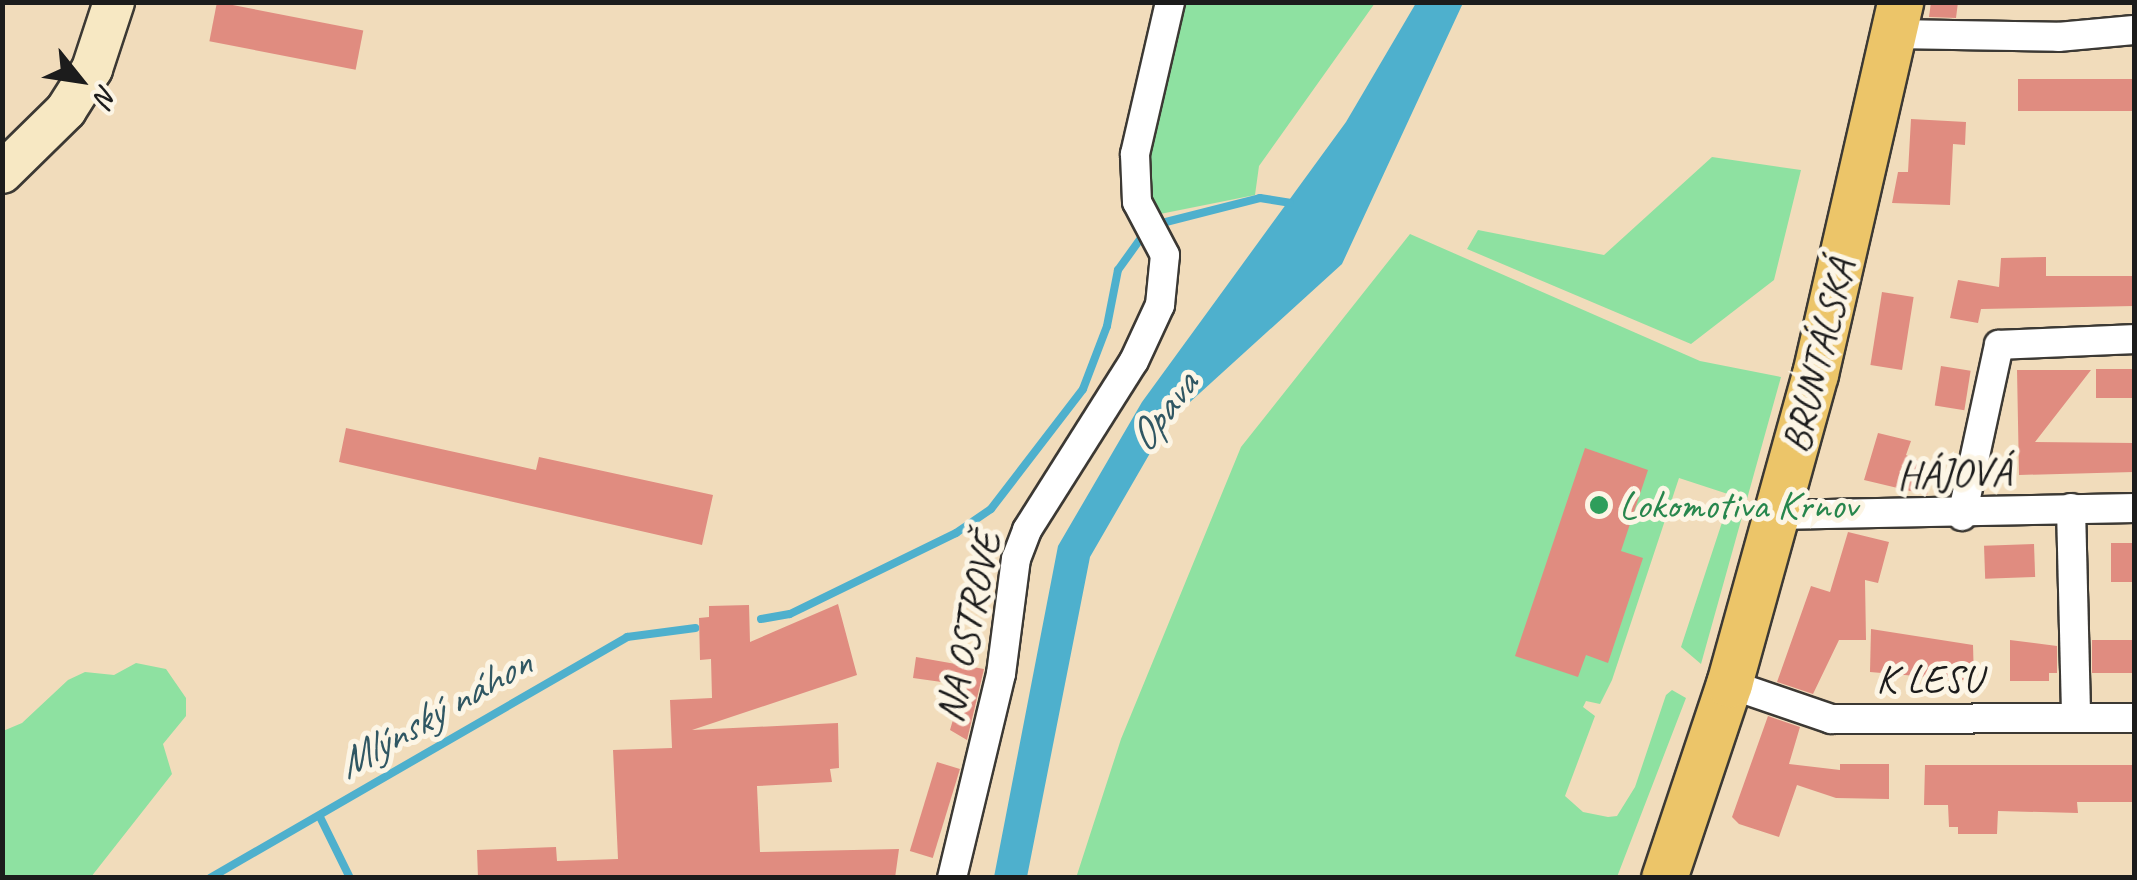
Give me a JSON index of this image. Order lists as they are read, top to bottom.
{
  "streets": {
    "main road": ["BRUNTÁLSKÁ"],
    "street": ["HÁJOVÁ", "NA OSTROVĚ", "K LESU"]
  },
  "crossings": [
    ["BRUNTÁLSKÁ", "HÁJOVÁ"],
    ["BRUNTÁLSKÁ", "K LESU"]
  ],
  "water": ["Opava", "Mlýnský náhon"],
  "places": ["Lokomotiva Krnov"],
  "north": "bottom right"
}
